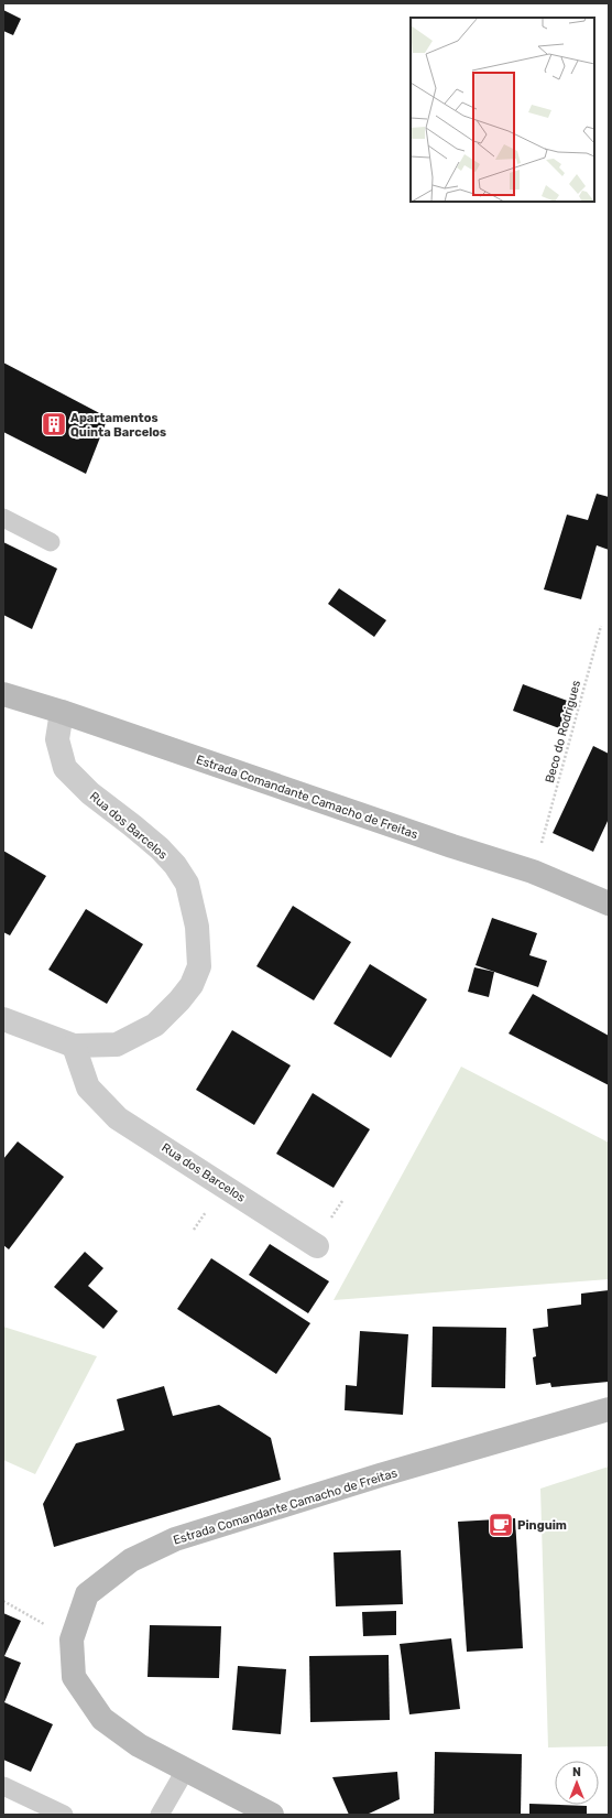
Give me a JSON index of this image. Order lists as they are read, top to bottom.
{
  "streets": {
    "main road": ["Estrada Comandante Camacho de Freitas"],
    "street": ["Rua dos Barcelos"],
    "path": ["Beco do Rodrigues"]
  },
  "crossings": [
    ["Estrada Comandante Camacho de Freitas", "Rua dos Barcelos"]
  ],
  "places": {
    "building": ["Apartamentos Quinta Barcelos"],
    "cafe": ["Pinguim"]
  },
  "north": "top"
}
